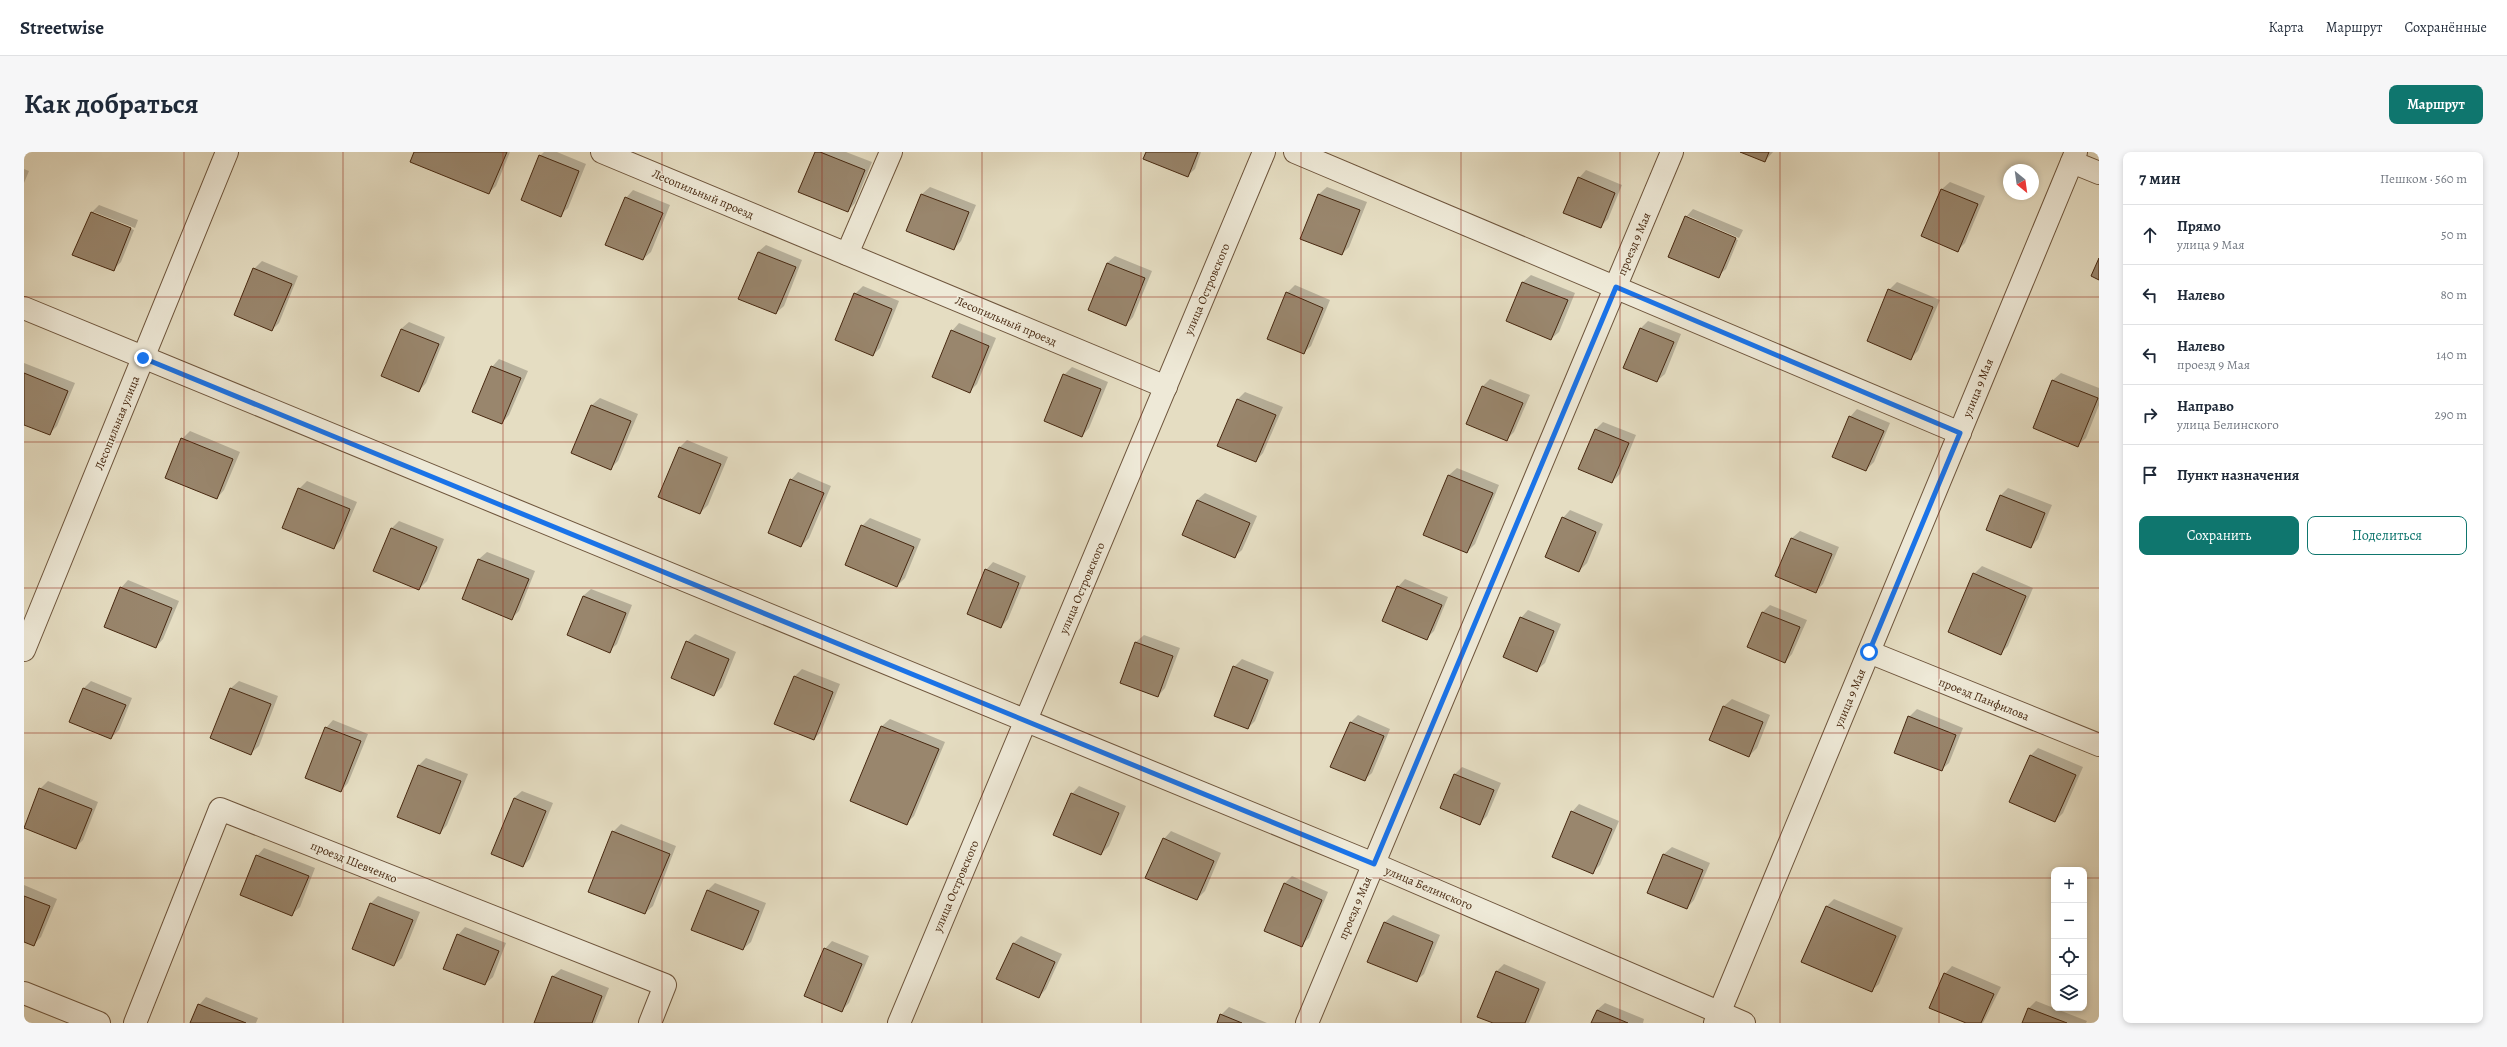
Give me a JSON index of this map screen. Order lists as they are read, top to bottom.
{
  "streets": {
    "street": [
      "Лесопильный проезд",
      "проезд 9 Мая",
      "улица Островского",
      "улица 9 Мая",
      "Лесопильная улица",
      "проезд Панфилова",
      "проезд Шевченко",
      "улица Белинского"
    ]
  },
  "crossings": [
    ["Лесопильный проезд", "улица Островского"],
    ["проезд 9 Мая", "улица Белинского"],
    ["улица Островского", "улица Белинского"],
    ["улица 9 Мая", "проезд Панфилова"],
    ["улица 9 Мая", "улица Белинского"],
    ["Лесопильная улица", "улица Белинского"]
  ],
  "north": "bottom right",
  "page": {
    "header": "Streetwise",
    "nav": ["Карта", "Маршрут", "Сохранённые"],
    "title": "Как добраться",
    "buttons": [
      "Маршрут",
      ["Сохранить", "Поделиться"]
    ],
    "heading": ["7 мин", "Пешком · 560 m"],
    "list": [
      ["Прямо", "улица 9 Мая", "50 m"],
      ["Налево", "80 m"],
      ["Налево", "проезд 9 Мая", "140 m"],
      ["Направо", "улица Белинского", "290 m"],
      "Пункт назначения"
    ],
    "map_buttons": ["+", "−"]
  }
}
